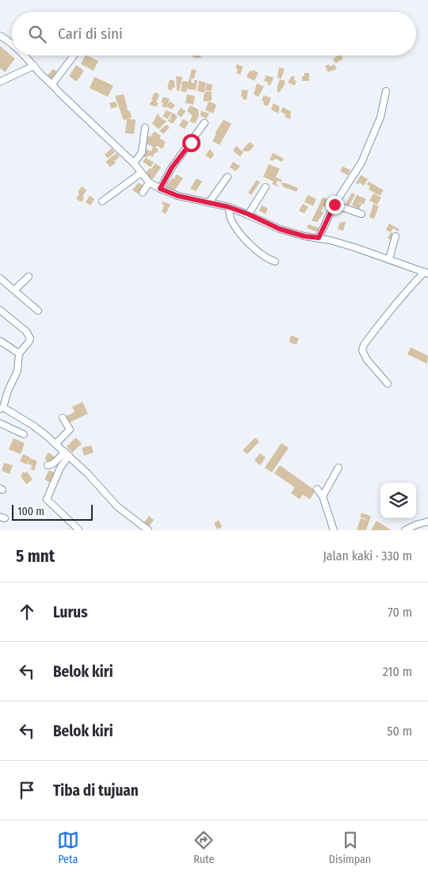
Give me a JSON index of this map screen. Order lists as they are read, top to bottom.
{
  "scale_bar": "100 m",
  "page": {
    "search": "Cari di sini",
    "scale": "100 m",
    "heading": ["5 mnt", "Jalan kaki · 330 m"],
    "list": [
      ["Lurus", "70 m"],
      ["Belok kiri", "210 m"],
      ["Belok kiri", "50 m"],
      "Tiba di tujuan"
    ],
    "nav": ["Peta", "Rute", "Disimpan"]
  }
}
